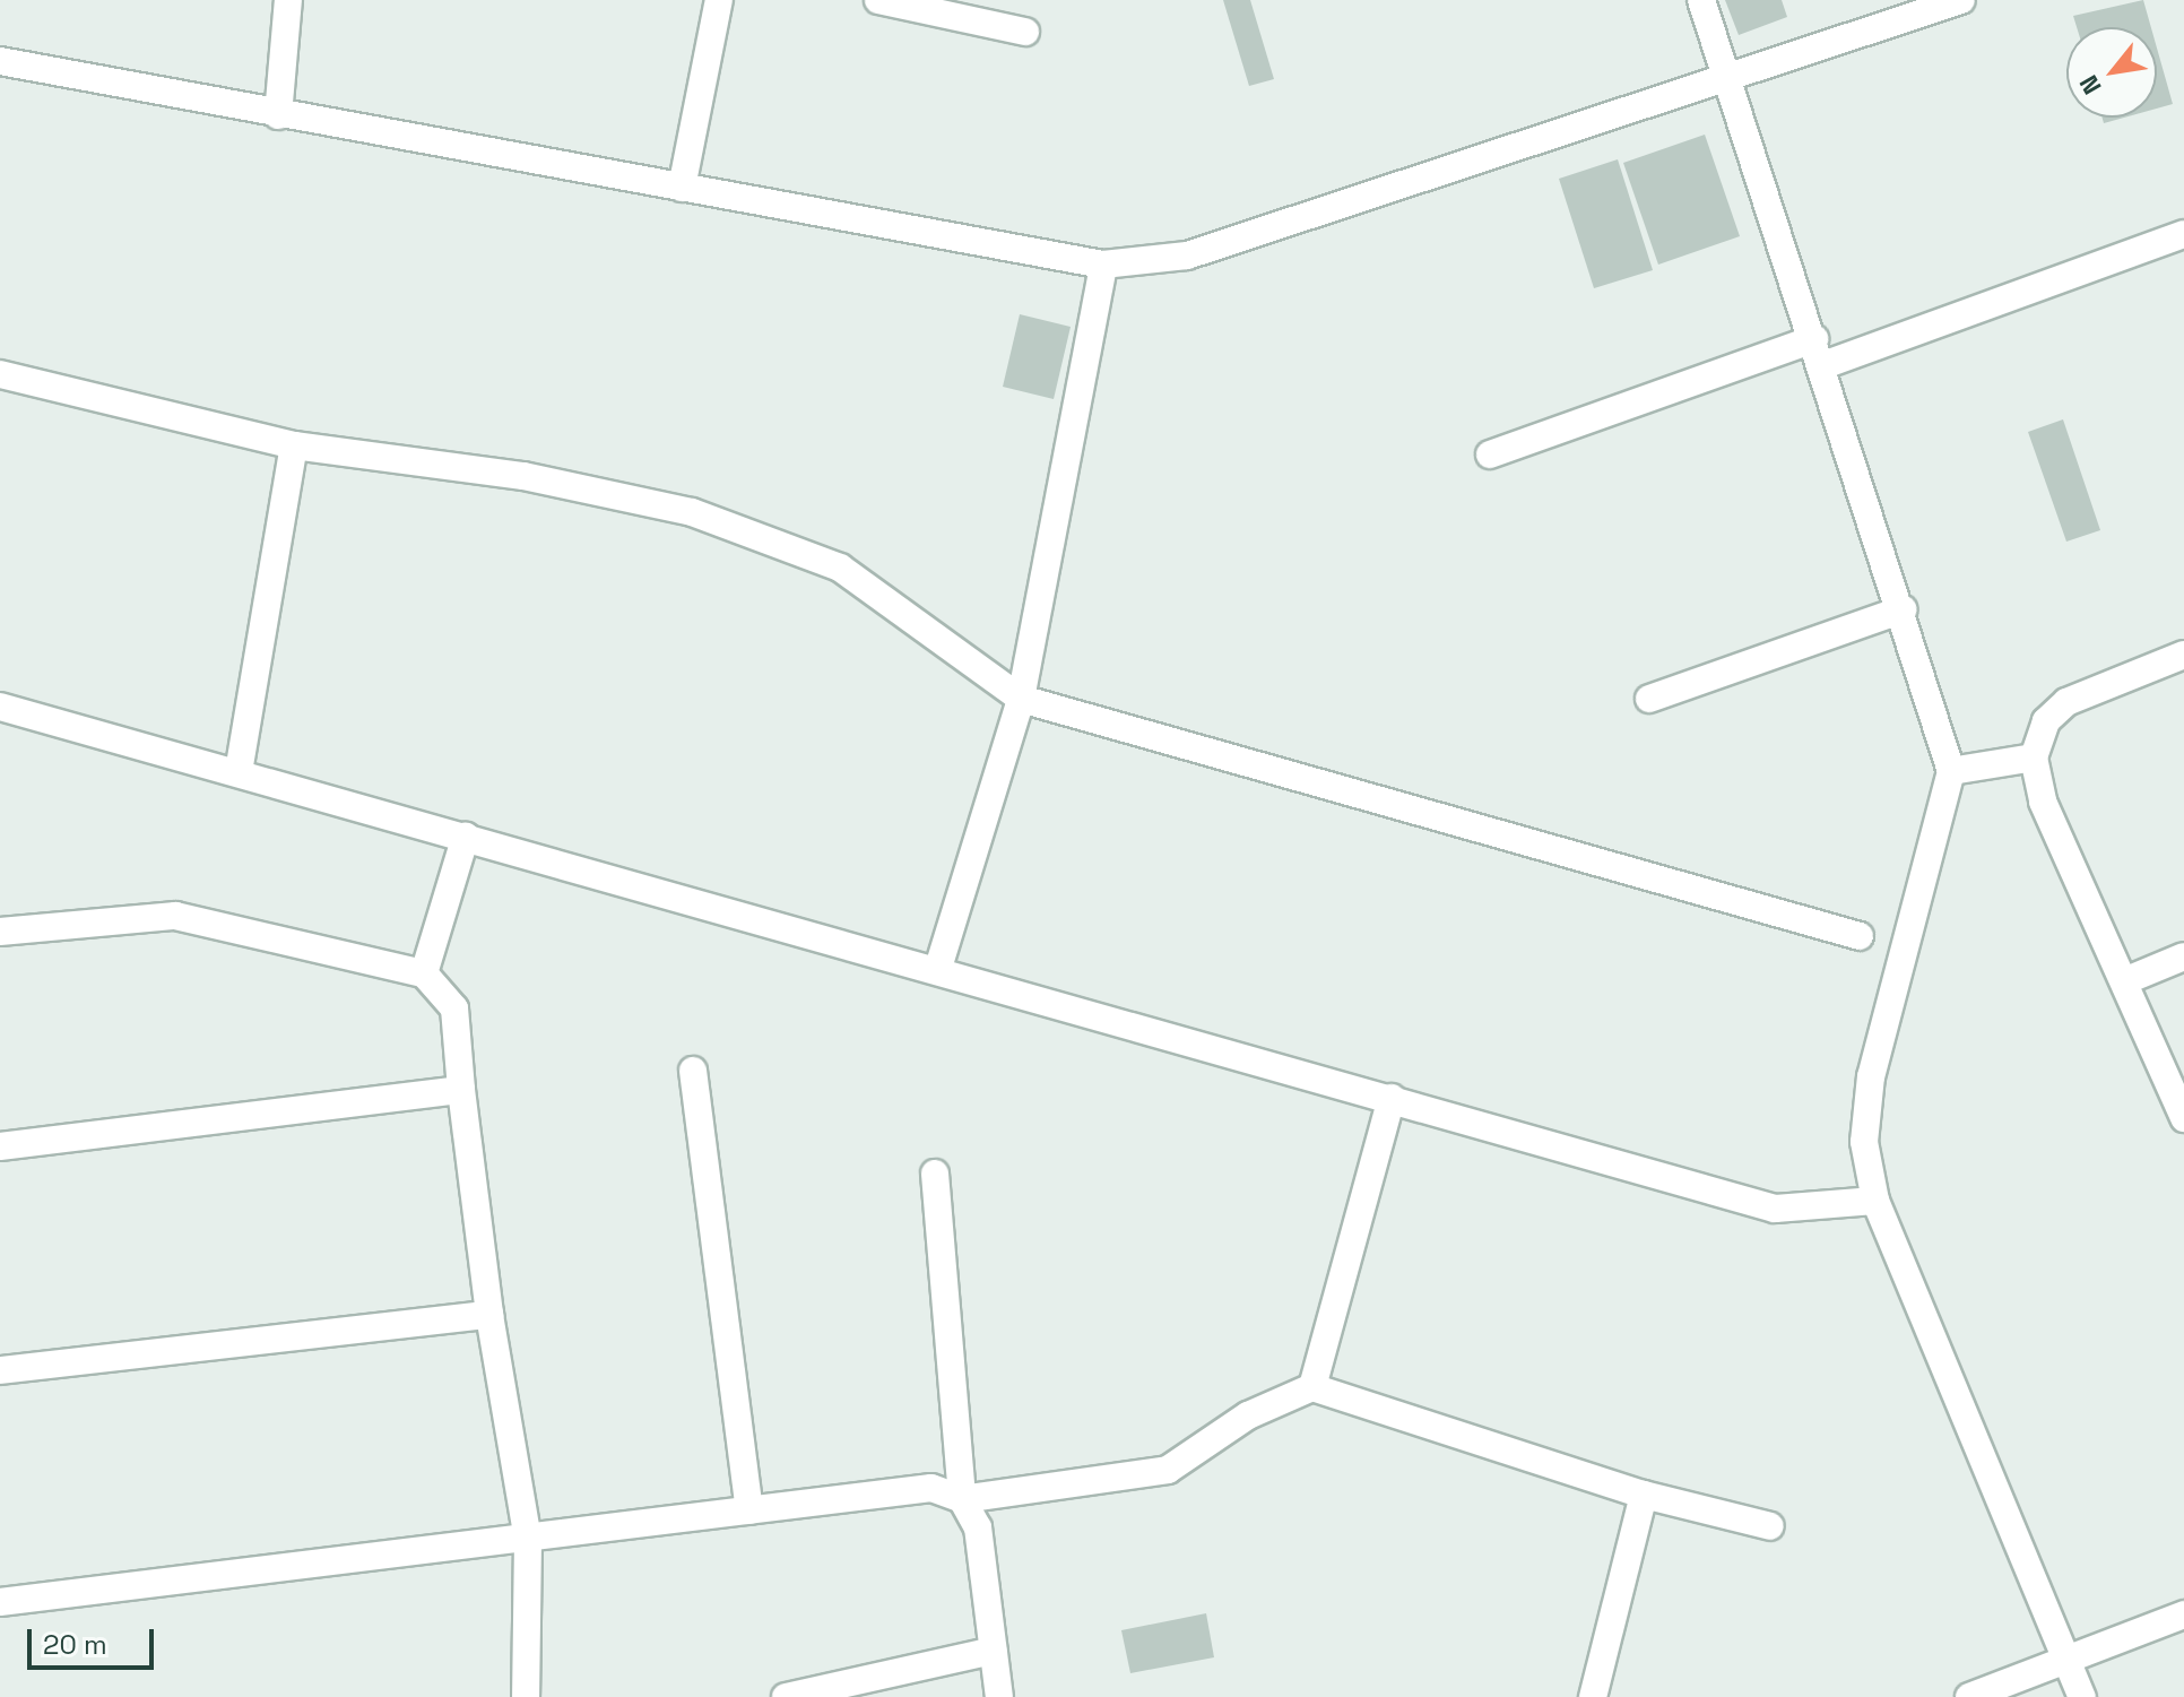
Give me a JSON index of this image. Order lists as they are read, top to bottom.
{
  "scale_bar": "20 m",
  "north": "bottom left"
}
